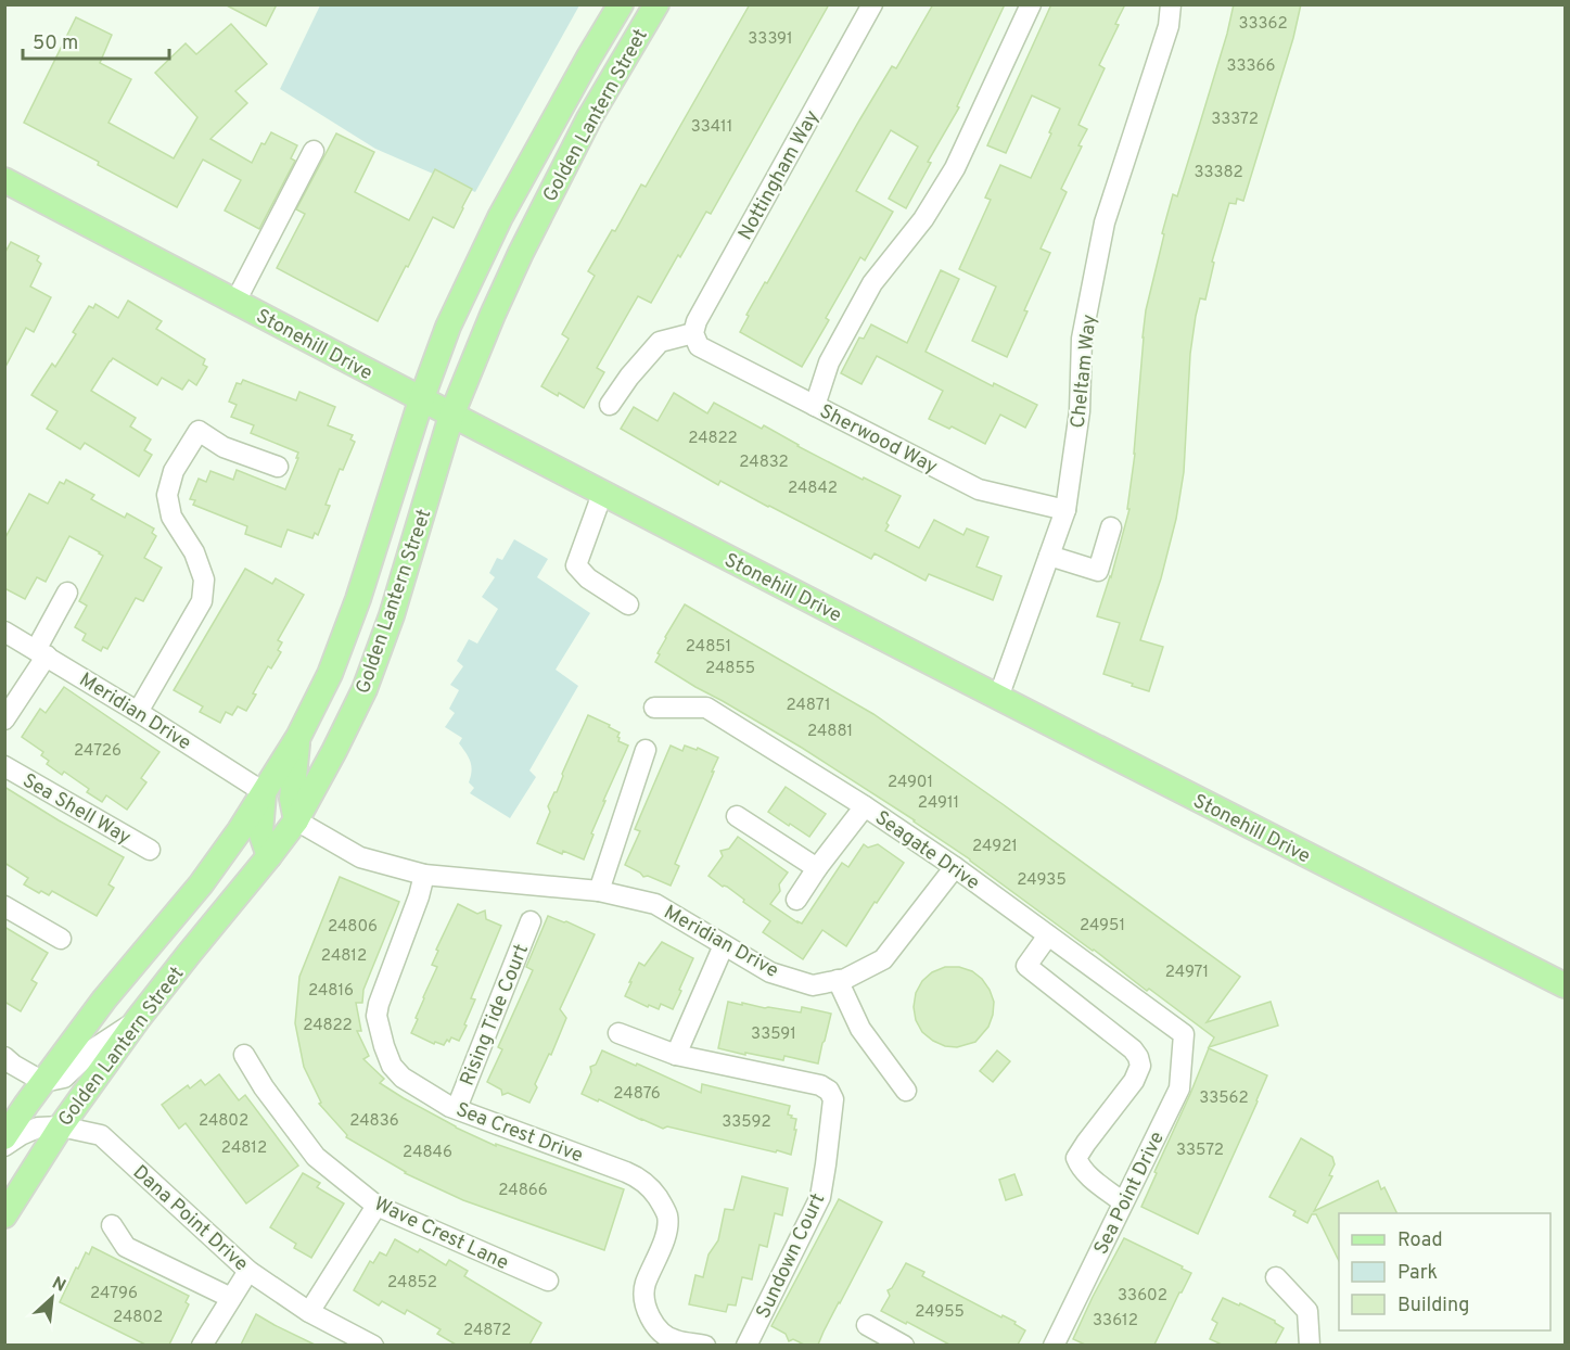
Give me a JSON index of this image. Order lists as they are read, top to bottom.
{
  "streets": {
    "main road": ["Golden Lantern Street", "Stonehill Drive"],
    "street": [
      "Nottingham Way",
      "Cheltam Way",
      "Sherwood Way",
      "Meridian Drive",
      "Sea Shell Way",
      "Seagate Drive",
      "Rising Tide Court",
      "Sea Crest Drive",
      "Sea Point Drive",
      "Dana Point Drive",
      "Wave Crest Lane",
      "Sundown Court"
    ]
  },
  "crossings": [
    ["Golden Lantern Street", "Stonehill Drive"],
    ["Golden Lantern Street", "Meridian Drive"],
    ["Golden Lantern Street", "Dana Point Drive"],
    ["Nottingham Way", "Sherwood Way"],
    ["Stonehill Drive", "Cheltam Way"],
    ["Cheltam Way", "Sherwood Way"],
    ["Meridian Drive", "Seagate Drive"],
    ["Meridian Drive", "Sea Crest Drive"],
    ["Seagate Drive", "Sea Point Drive"],
    ["Rising Tide Court", "Sea Crest Drive"]
  ],
  "house_numbers": [
    "33362",
    "33391",
    "33366",
    "33372",
    "33411",
    "33382",
    "24822",
    "24832",
    "24842",
    "24851",
    "24855",
    "24871",
    "24881",
    "24726",
    "24901",
    "24911",
    "24921",
    "24935",
    "24951",
    "24806",
    "24812",
    "24971",
    "24816",
    "24822",
    "33591",
    "24876",
    "33562",
    "24802",
    "24836",
    "33592",
    "24812",
    "33572",
    "24846",
    "24866",
    "24852",
    "24796",
    "33602",
    "24955",
    "24802",
    "33612",
    "24872"
  ],
  "legend": ["Road", "Park", "Building"],
  "scale_bar": "50 m",
  "north": "top right"
}
